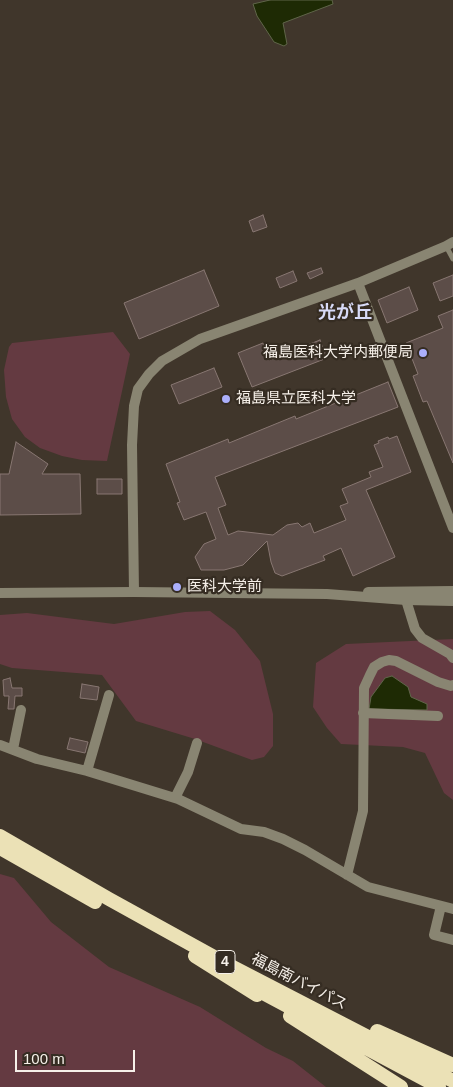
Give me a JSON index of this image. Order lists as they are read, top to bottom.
{
  "streets": {
    "highway": ["4", "福島南バイパス"]
  },
  "districts": ["光が丘"],
  "places": ["福島医科大学内郵便局", "福島県立医科大学", "医科大学前"],
  "scale_bar": "100 m"
}
